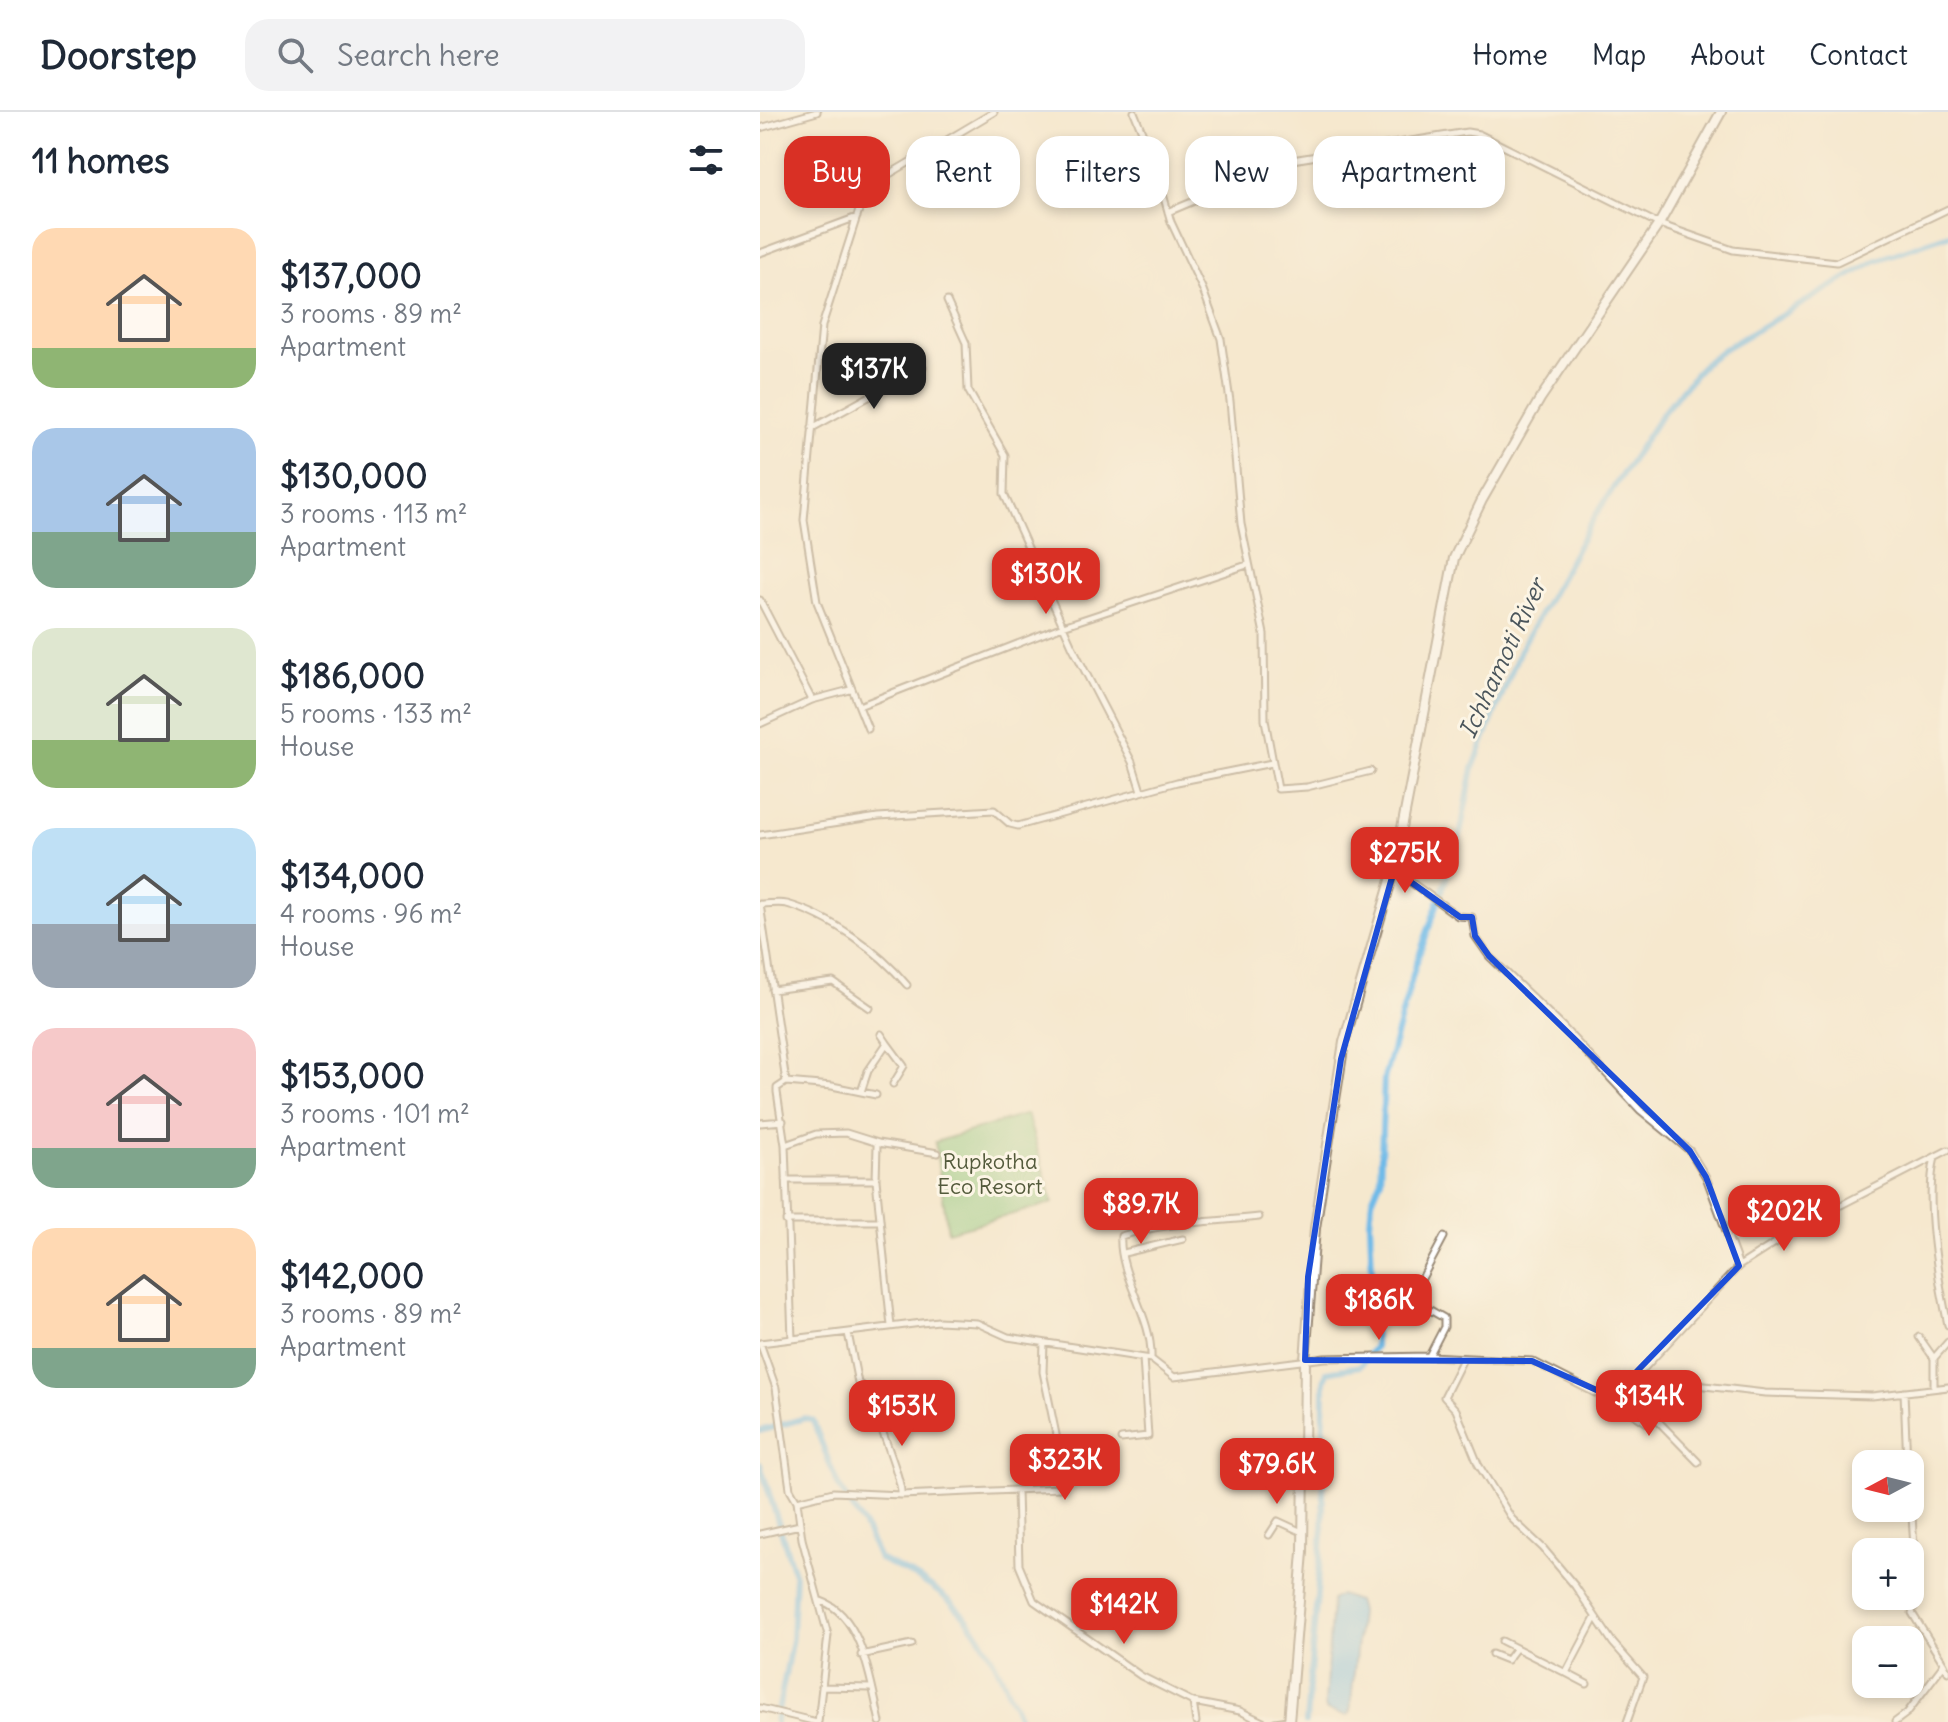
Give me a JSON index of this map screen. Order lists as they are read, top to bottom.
{
  "water": ["Ichhamoti River"],
  "parks": ["Rupkotha Eco Resort"],
  "north": "left",
  "page": {
    "header": "Doorstep",
    "search": "Search here",
    "nav": [
      "Home",
      "Map",
      "About",
      "Contact"
    ],
    "heading": "11 homes",
    "chip": [
      "Buy",
      "Rent",
      "Filters",
      "New",
      "Apartment"
    ],
    "list": [
      {
        "name": "$137,000",
        "note": "3 rooms · 89 m² · Apartment"
      },
      {
        "name": "$130,000",
        "note": "3 rooms · 113 m² · Apartment"
      },
      {
        "name": "$186,000",
        "note": "5 rooms · 133 m² · House"
      },
      {
        "name": "$134,000",
        "note": "4 rooms · 96 m² · House"
      },
      {
        "name": "$153,000",
        "note": "3 rooms · 101 m² · Apartment"
      },
      {
        "name": "$142,000",
        "note": "3 rooms · 89 m² · Apartment"
      }
    ],
    "price": [
      "$137K",
      "$130K",
      "$275K",
      "$89.7K",
      "$202K",
      "$186K",
      "$134K",
      "$153K",
      "$323K",
      "$79.6K",
      "$142K"
    ],
    "map_buttons": ["+", "−"]
  }
}
